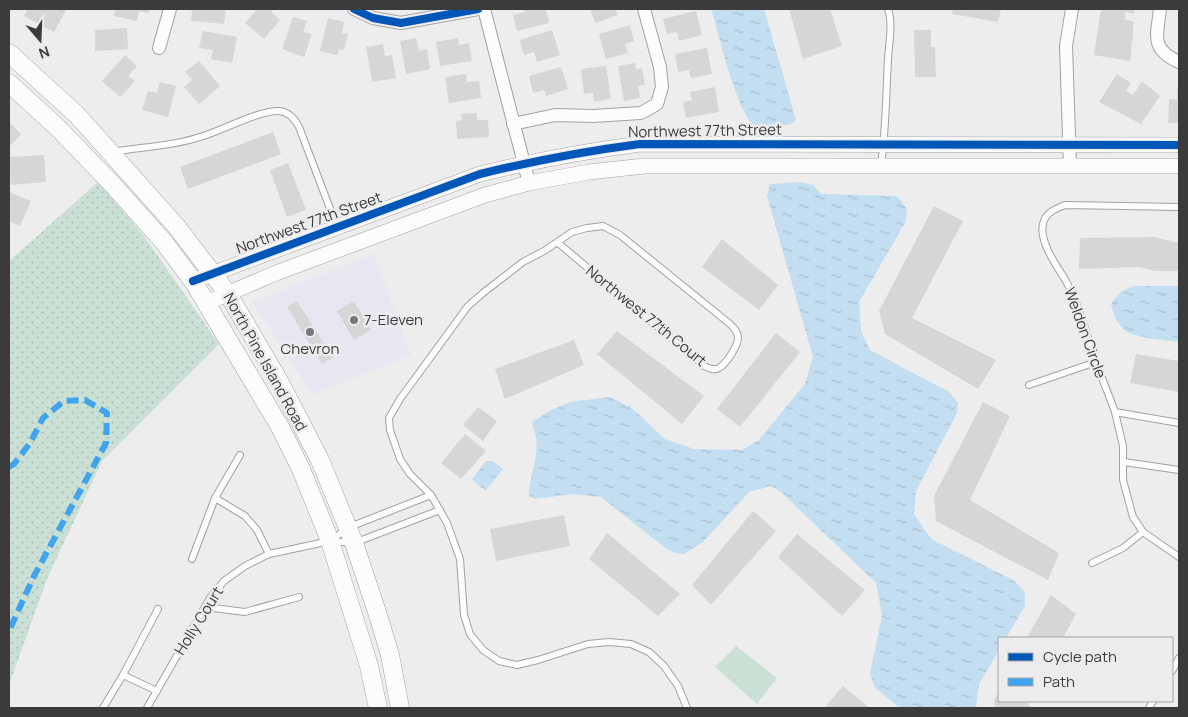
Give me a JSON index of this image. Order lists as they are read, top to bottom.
{
  "streets": {
    "main road": ["North Pine Island Road"],
    "street": ["Northwest 77th Street"],
    "lane": ["Northwest 77th Court", "Weldon Circle", "Holly Court"]
  },
  "crossings": [
    ["Northwest 77th Street", "North Pine Island Road"],
    ["North Pine Island Road", "Holly Court"]
  ],
  "places": ["7-Eleven", "Chevron"],
  "legend": ["Cycle path", "Path"],
  "north": "bottom"
}
